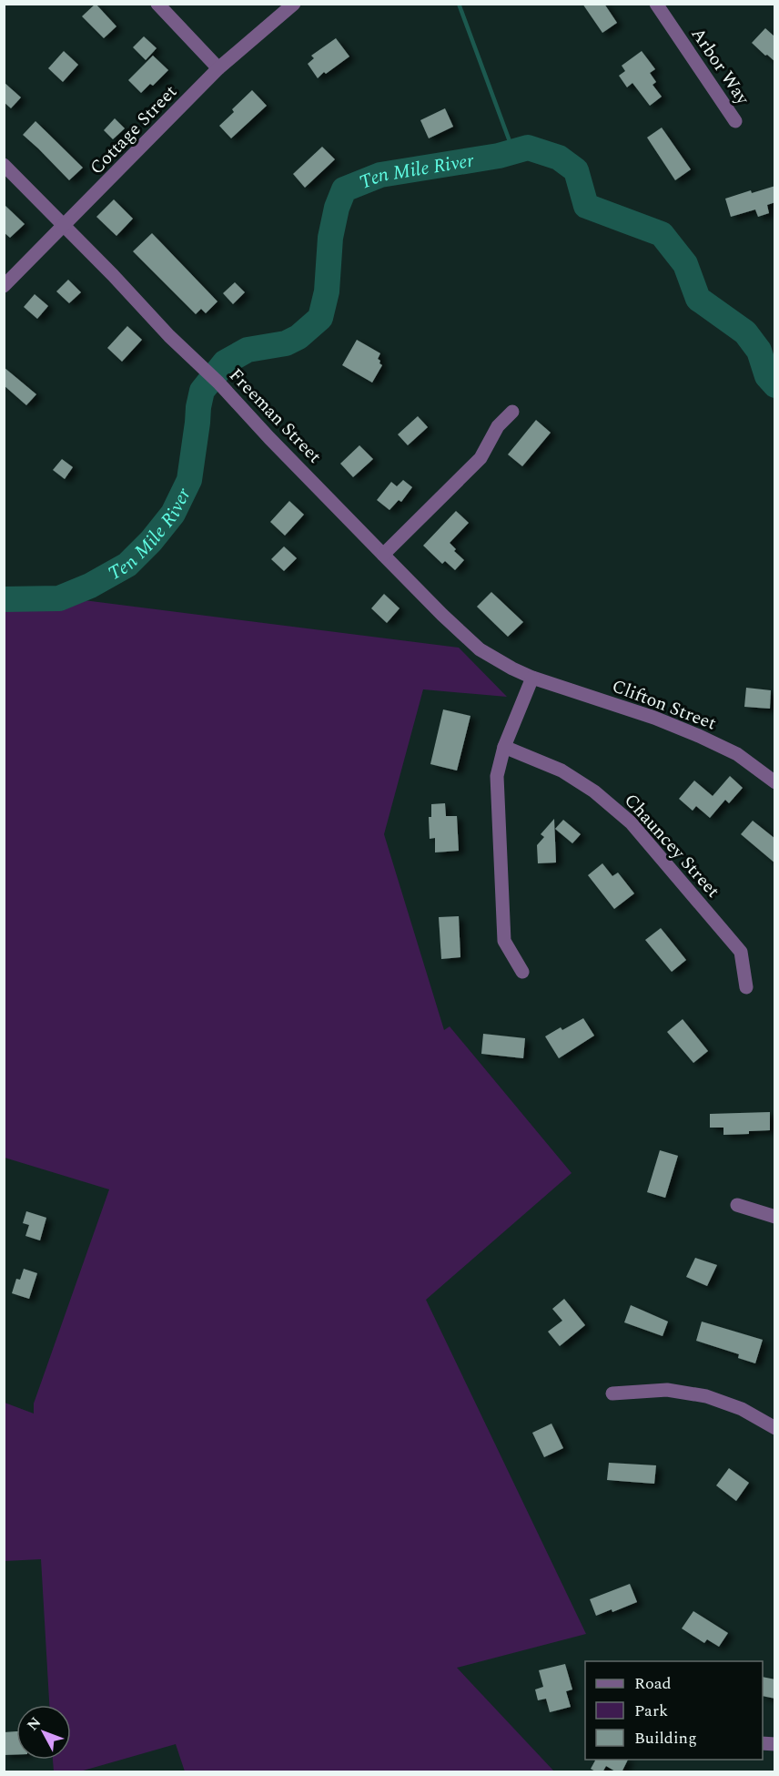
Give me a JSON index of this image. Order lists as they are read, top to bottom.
{
  "streets": {
    "street": [
      "Arbor Way",
      "Cottage Street",
      "Freeman Street",
      "Clifton Street",
      "Chauncey Street"
    ]
  },
  "crossings": [
    ["Cottage Street", "Freeman Street"],
    ["Freeman Street", "Clifton Street"]
  ],
  "water": ["Ten Mile River"],
  "legend": ["Road", "Park", "Building"],
  "north": "top left"
}
